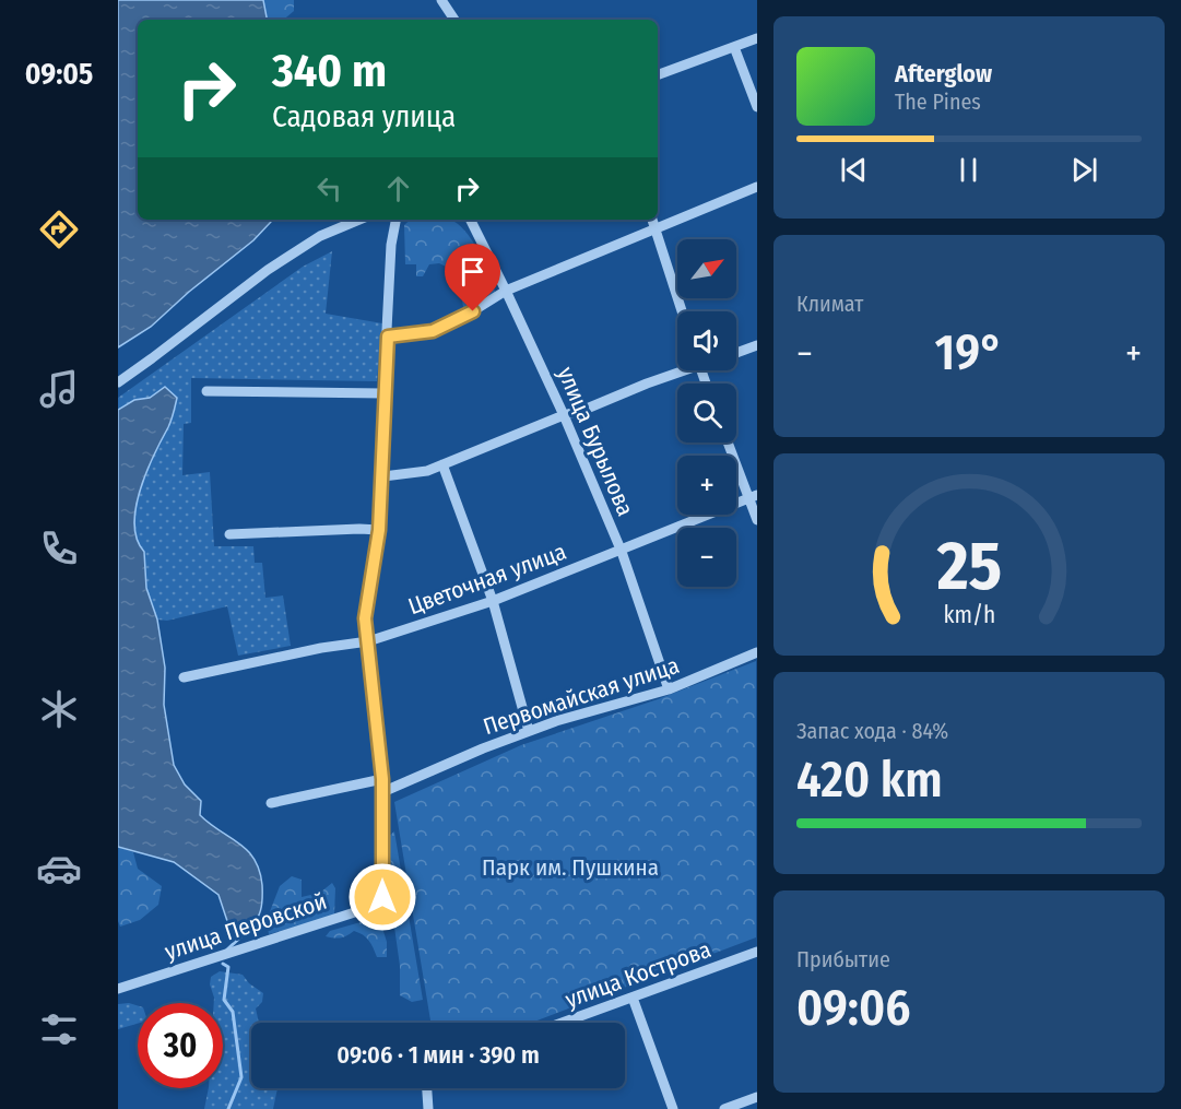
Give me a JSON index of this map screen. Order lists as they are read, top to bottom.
{
  "streets": {
    "street": [
      "улица Бурылова",
      "Цветочная улица",
      "Первомайская улица",
      "улица Перовской",
      "улица Кострова"
    ]
  },
  "crossings": [
    ["улица Бурылова", "Цветочная улица"],
    ["улица Бурылова", "Первомайская улица"],
    ["Первомайская улица", "улица Перовской"]
  ],
  "parks": ["Парк им. Пушкина"],
  "north": "top right",
  "page": {
    "tabs": "09:05",
    "turn": ["340 m", "Садовая улица"],
    "song": ["Afterglow", "The Pines"],
    "tile": [
      "Климат",
      ["Запас хода · 84%", "420 km"],
      ["Прибытие", "09:06"]
    ],
    "map_buttons": ["+", "−"],
    "heat": ["−", "19°", "+"],
    "limit": "30",
    "trip": "09:06 · 1 мин · 390 m",
    "gauge": ["25", "km/h"]
  }
}
